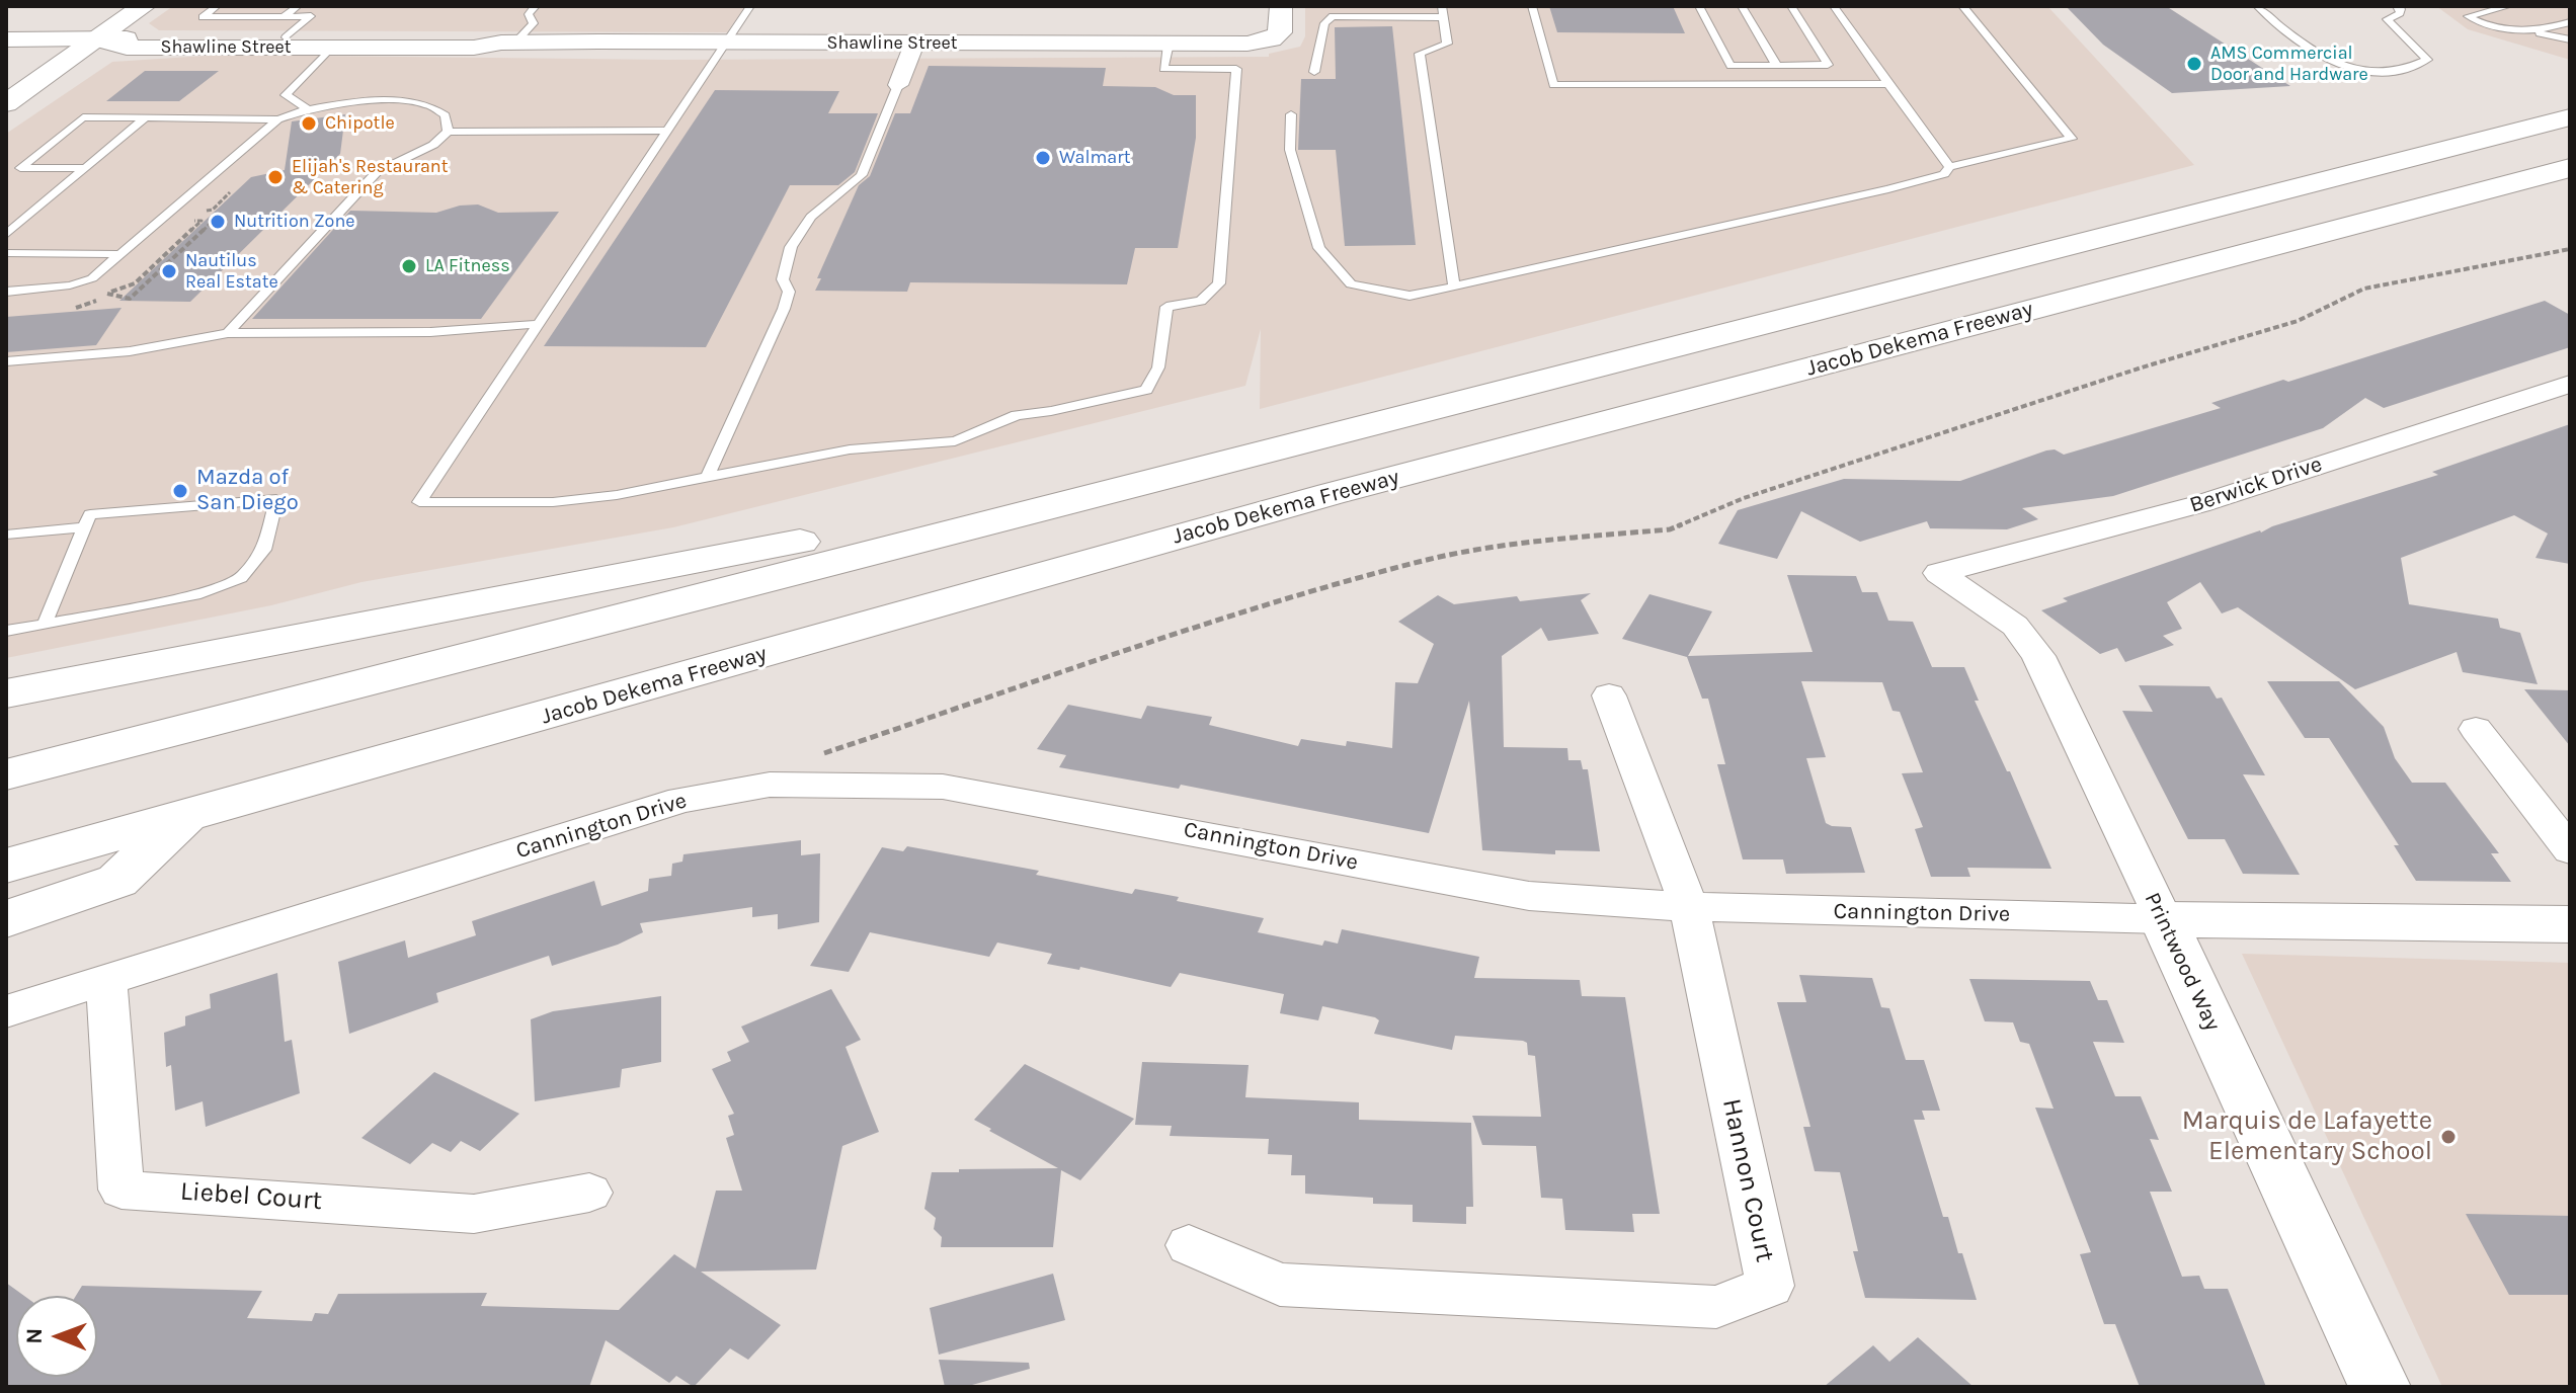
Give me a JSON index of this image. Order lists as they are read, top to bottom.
{
  "streets": {
    "main road": ["Jacob Dekema Freeway"],
    "street": [
      "Shawline Street",
      "Berwick Drive",
      "Cannington Drive",
      "Printwood Way",
      "Hannon Court",
      "Liebel Court"
    ]
  },
  "crossings": [
    ["Berwick Drive", "Printwood Way"],
    ["Cannington Drive", "Printwood Way"],
    ["Cannington Drive", "Hannon Court"],
    ["Cannington Drive", "Liebel Court"]
  ],
  "places": [
    "AMS Commercial Door and Hardware",
    "Chipotle",
    "Walmart",
    "Elijah's Restaurant & Catering",
    "Nutrition Zone",
    "LA Fitness",
    "Nautilus Real Estate",
    "Mazda of San Diego",
    "Marquis de Lafayette Elementary School"
  ],
  "north": "left"
}
